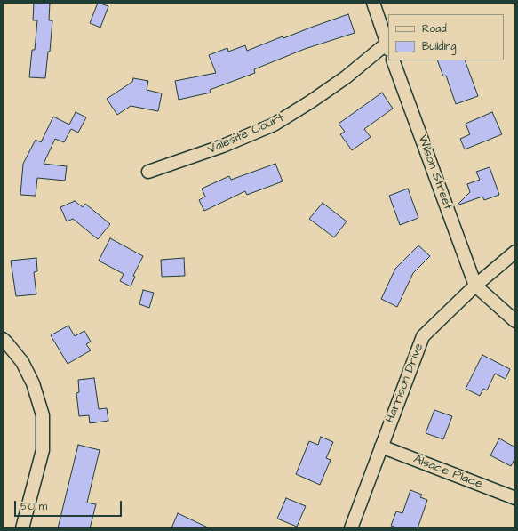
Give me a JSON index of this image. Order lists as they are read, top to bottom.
{
  "streets": {
    "street": [
      "Valesite Court",
      "Wilson Street",
      "Harrison Drive",
      "Alsace Place"
    ]
  },
  "crossings": [
    ["Wilson Street", "Harrison Drive"],
    ["Harrison Drive", "Alsace Place"]
  ],
  "legend": ["Road", "Building"],
  "scale_bar": "50 m"
}
